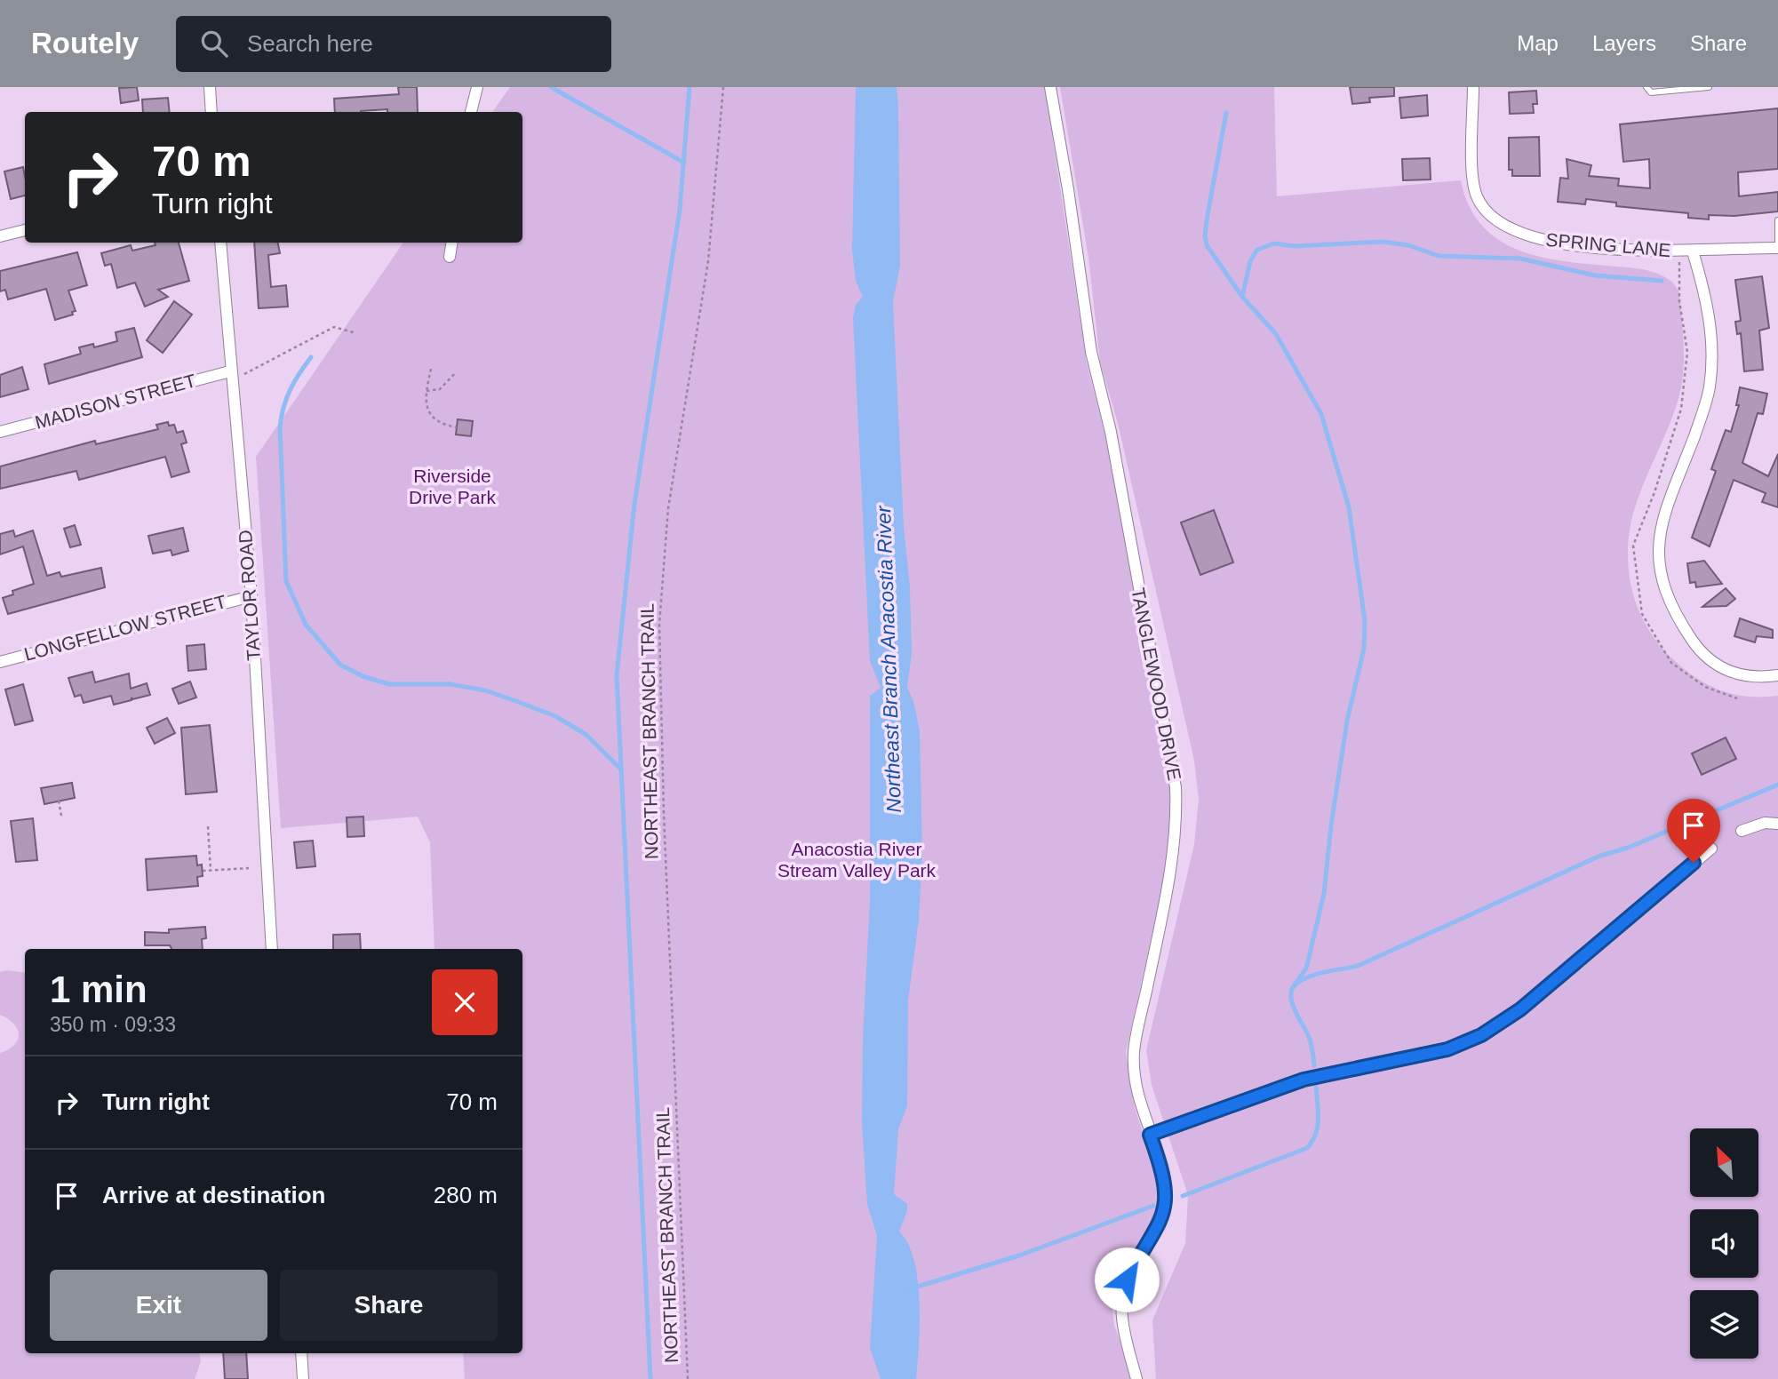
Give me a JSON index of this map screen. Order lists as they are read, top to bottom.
{
  "streets": {
    "street": [
      "SPRING LANE",
      "MADISON STREET",
      "TAYLOR ROAD",
      "LONGFELLOW STREET",
      "TANGLEWOOD DRIVE"
    ],
    "path": ["NORTHEAST BRANCH TRAIL"]
  },
  "crossings": [
    ["MADISON STREET", "TAYLOR ROAD"],
    ["TAYLOR ROAD", "LONGFELLOW STREET"]
  ],
  "water": ["Northeast Branch Anacostia River"],
  "parks": ["Riverside Drive Park", "Anacostia River Stream Valley Park"],
  "north": "top left",
  "page": {
    "header": "Routely",
    "search": "Search here",
    "nav": ["Map", "Layers", "Share"],
    "turn": ["70 m", "Turn right"],
    "heading": ["1 min", "350 m · 09:33"],
    "list": [
      {
        "name": "Turn right",
        "value": "70 m"
      },
      {
        "name": "Arrive at destination",
        "value": "280 m"
      }
    ],
    "buttons": ["Exit", "Share"]
  }
}
